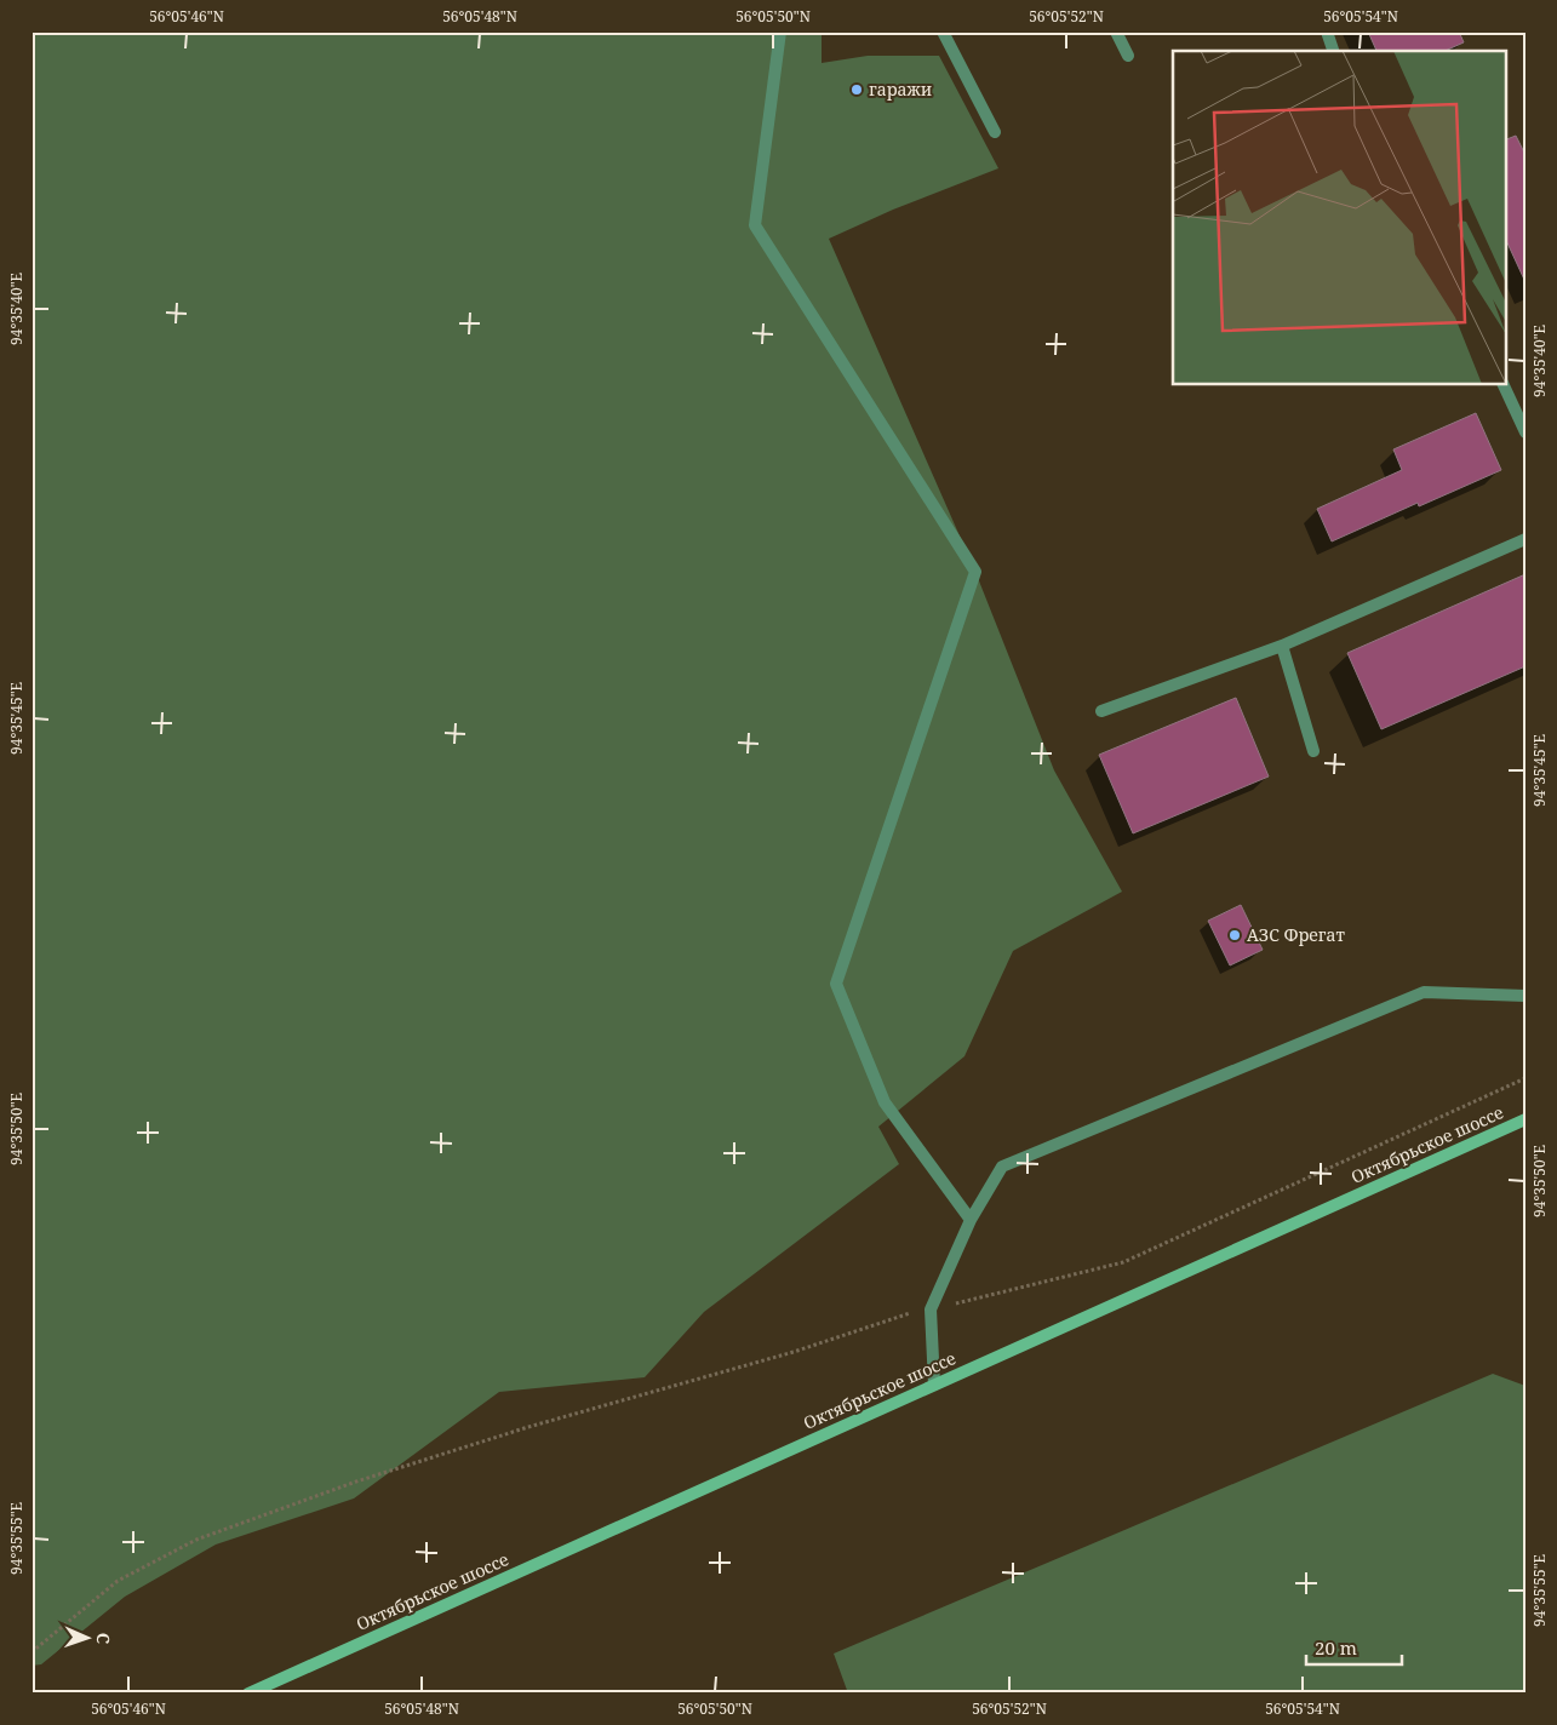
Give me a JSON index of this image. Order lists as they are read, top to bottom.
{
  "streets": {
    "main road": ["Октябрьское шоссе"]
  },
  "places": ["гаражи", "АЗС Фрегат"],
  "scale_bar": "20 m",
  "north": "right",
  "coordinates": [
    "56°05'46\"N",
    "56°05'48\"N",
    "56°05'50\"N",
    "56°05'52\"N",
    "56°05'54\"N",
    "94°35'40\"E",
    "94°35'45\"E",
    "94°35'50\"E",
    "94°35'55\"E"
  ]
}
